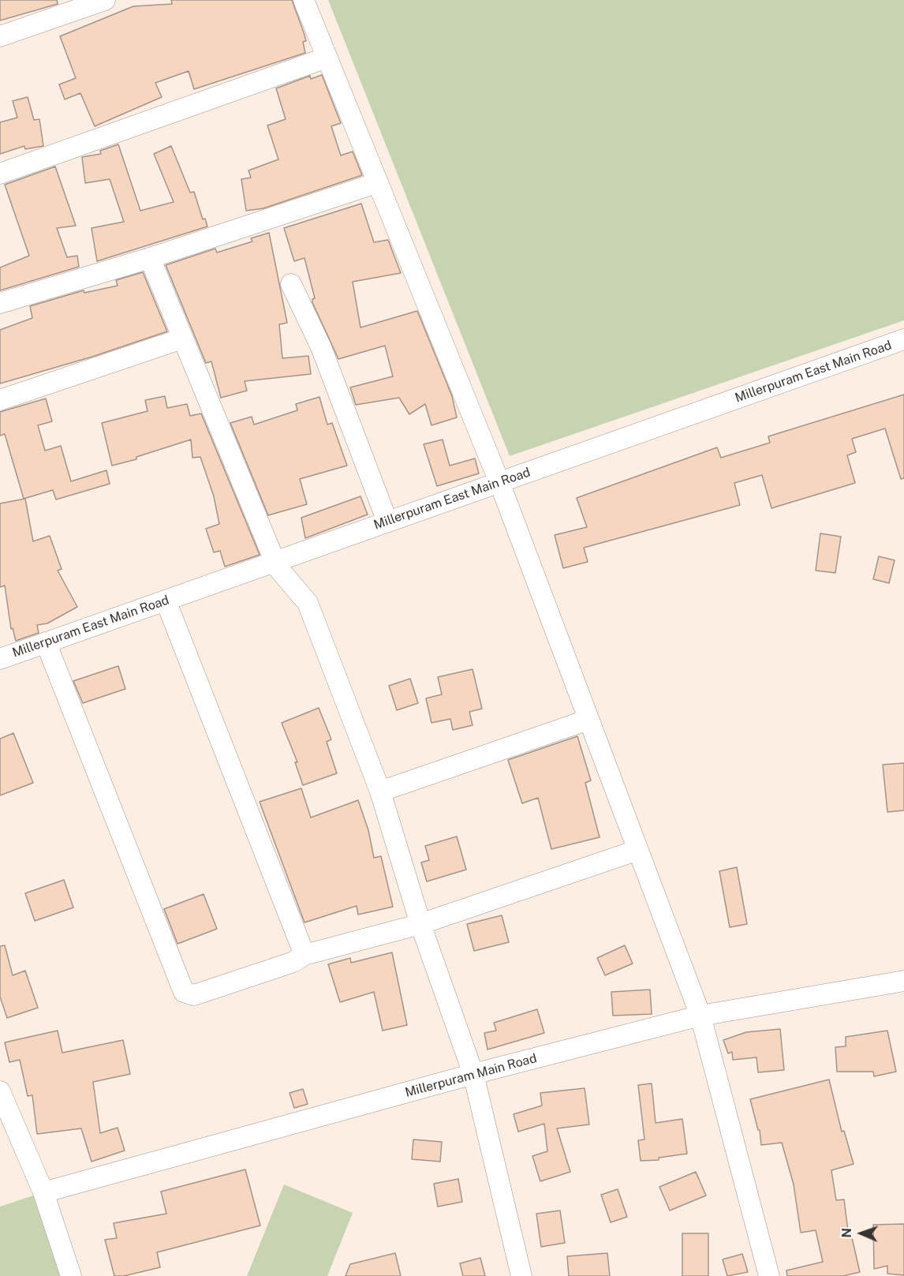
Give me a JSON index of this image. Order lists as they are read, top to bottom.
{
  "streets": {
    "street": ["Millerpuram East Main Road", "Millerpuram Main Road"]
  },
  "north": "left"
}
